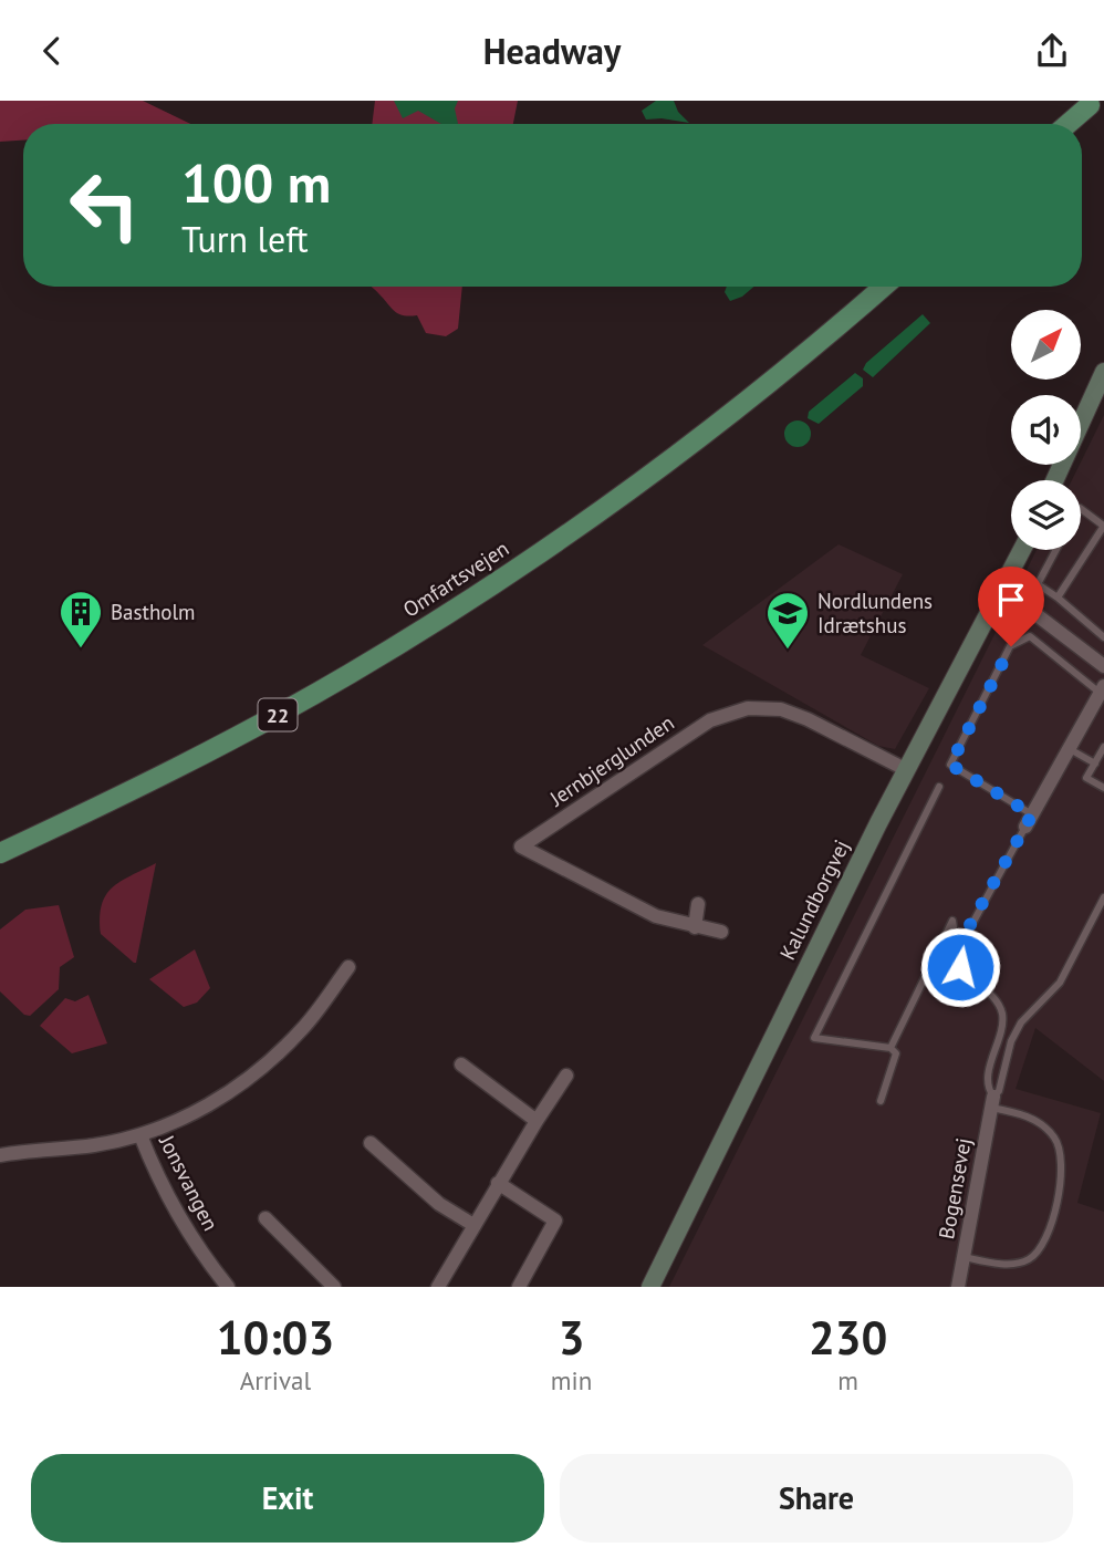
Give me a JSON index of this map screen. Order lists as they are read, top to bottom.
{
  "streets": {
    "main road": ["Omfartsvejen", "22"],
    "street": [
      "Jernbjerglunden",
      "Kalundborgvej",
      "Jonsvangen",
      "Bogensevej"
    ]
  },
  "crossings": [
    ["Jernbjerglunden", "Kalundborgvej"]
  ],
  "places": {
    "building": ["Bastholm"],
    "school or university": ["Nordlundens Idrætshus"]
  },
  "north": "top right",
  "page": {
    "header": "Headway",
    "turn": ["100 m", "Turn left"],
    "eta": [
      "10:03",
      "Arrival",
      "3",
      "min",
      "230",
      "m"
    ],
    "buttons": ["Exit", "Share"]
  }
}
